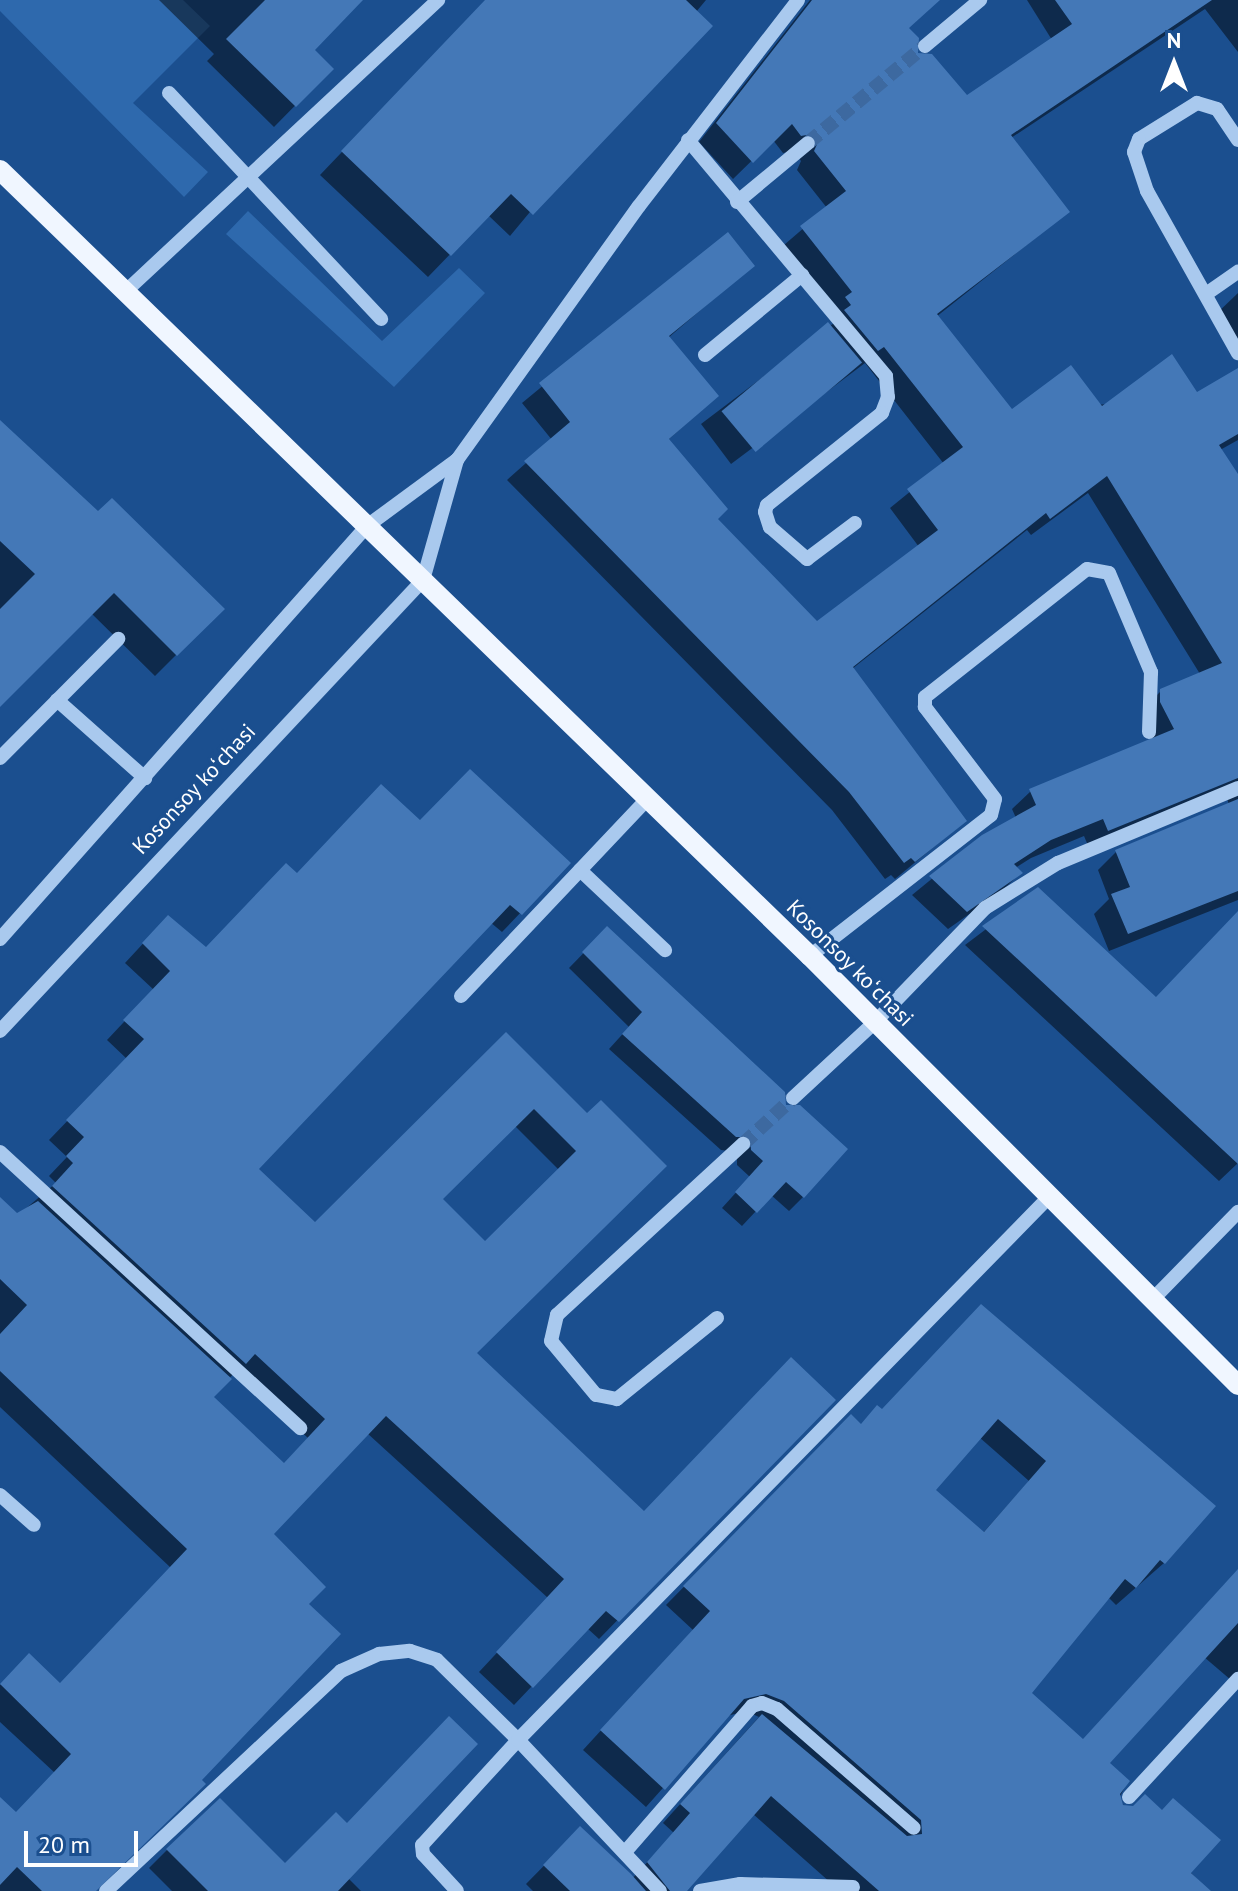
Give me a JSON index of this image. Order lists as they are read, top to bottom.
{
  "streets": {
    "main road": ["Kosonsoy koʻchasi"]
  },
  "scale_bar": "20 m",
  "north": "top"
}
